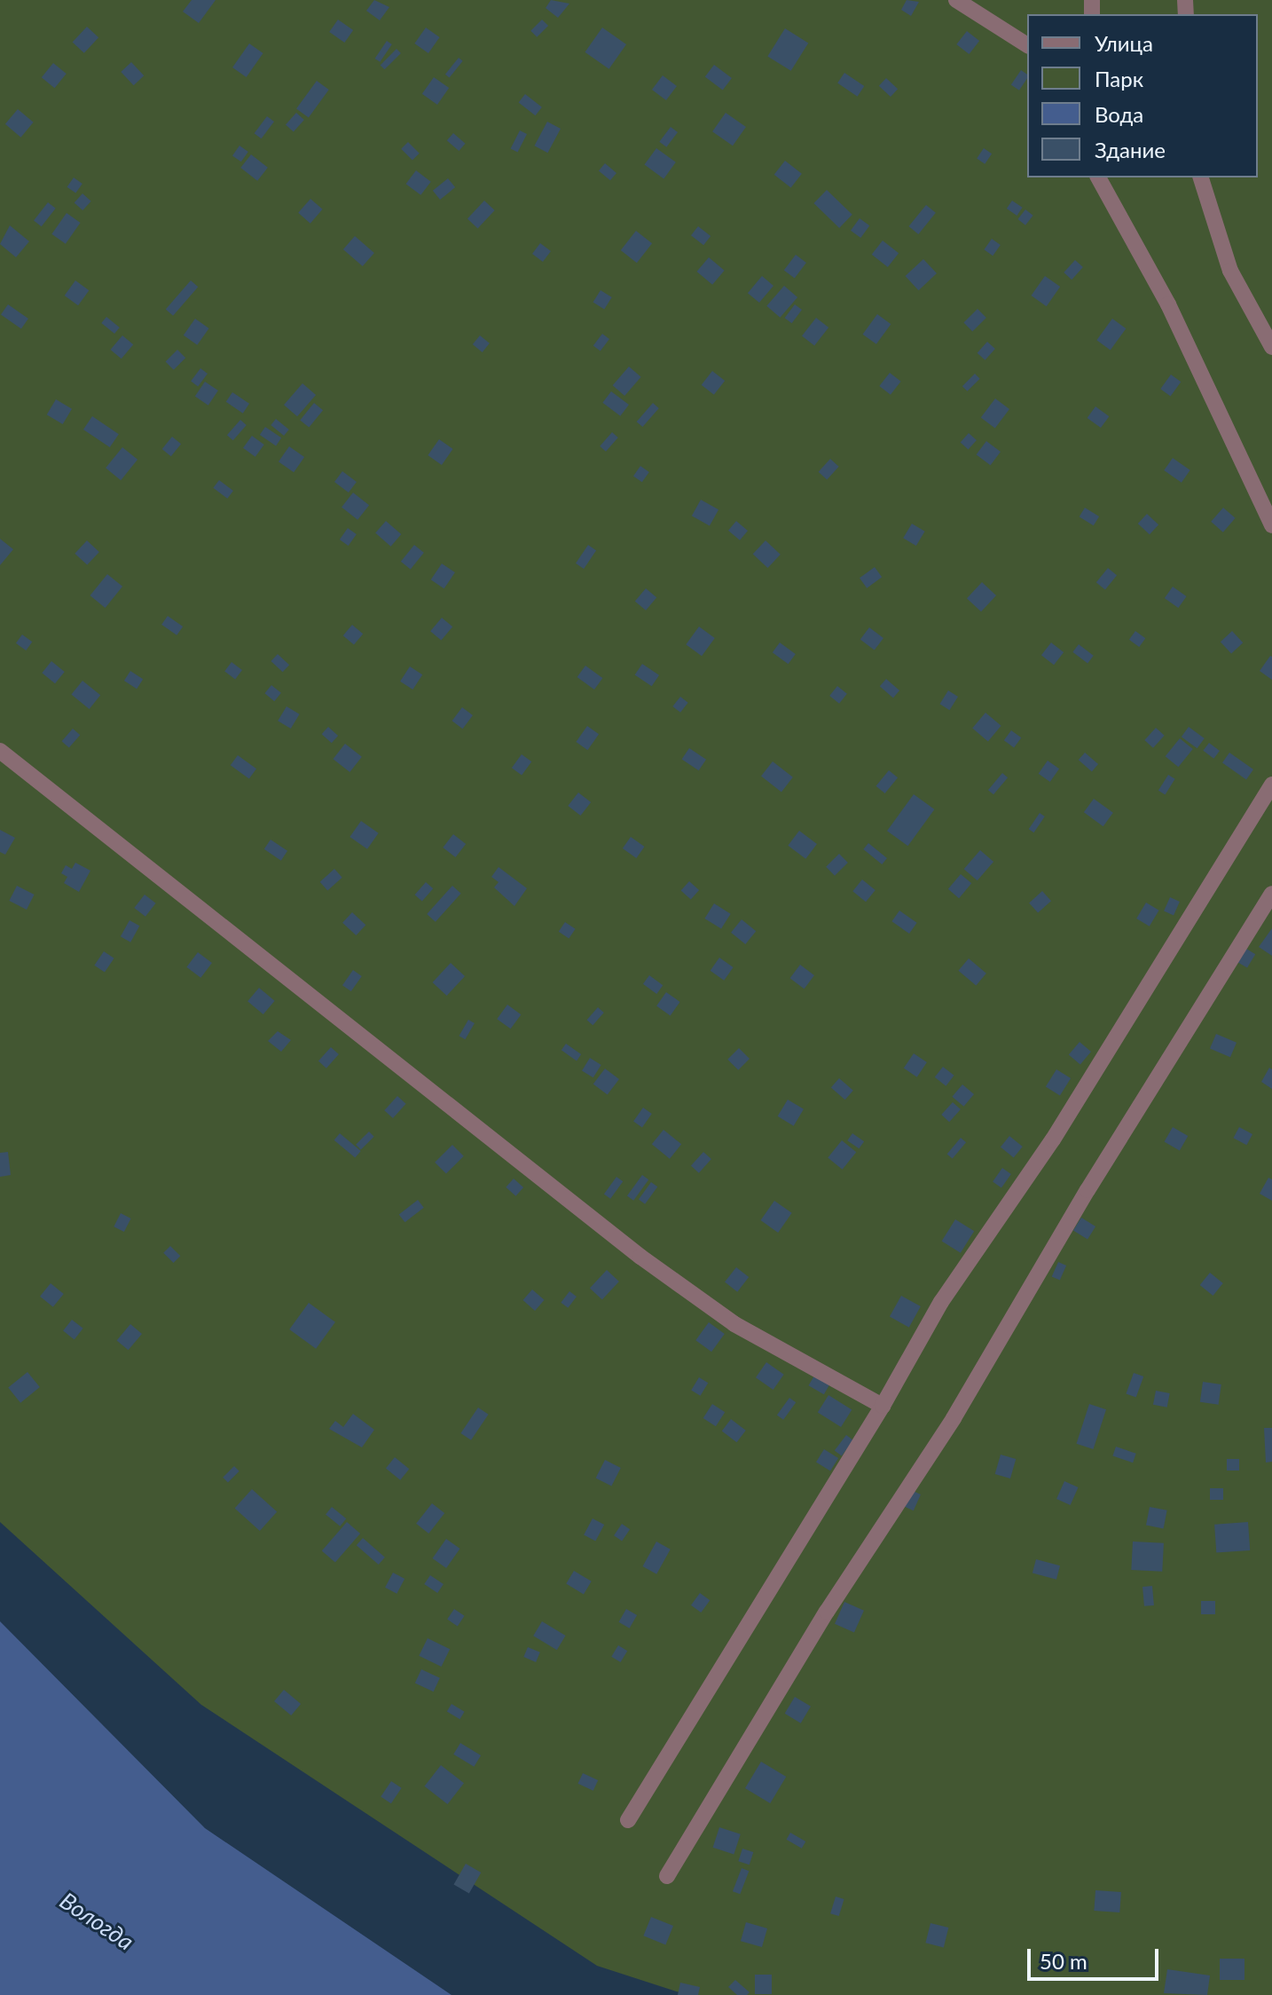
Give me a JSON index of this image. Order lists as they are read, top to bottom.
{
  "water": ["Вологда"],
  "legend": [
    "Улица",
    "Парк",
    "Вода",
    "Здание"
  ],
  "scale_bar": "50 m"
}
